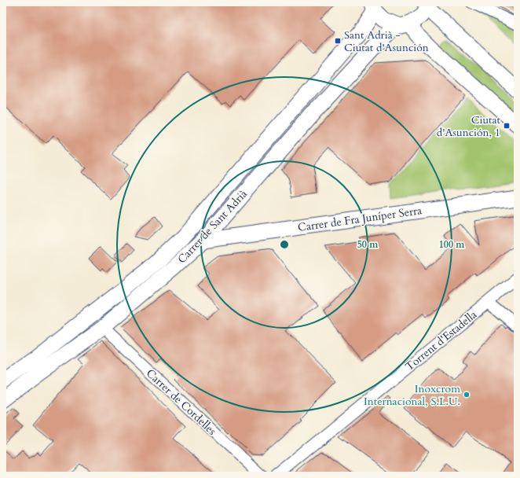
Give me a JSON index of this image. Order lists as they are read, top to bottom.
{
  "streets": {
    "street": [
      "Carrer de Fra Juníper Serra",
      "Carrer de Sant Adrià",
      "Torrent d'Estadella",
      "Carrer de Cordelles"
    ]
  },
  "crossings": [
    ["Carrer de Fra Juníper Serra", "Carrer de Sant Adrià"],
    ["Carrer de Sant Adrià", "Carrer de Cordelles"]
  ],
  "places": {
    "transit": ["Sant Adrià - Ciutat d'Asunción", "Ciutat d'Asunción, 1"],
    "other": ["Inoxcrom Internacional, S.L.U."]
  },
  "rings": ["50 m", "100 m"]
}
